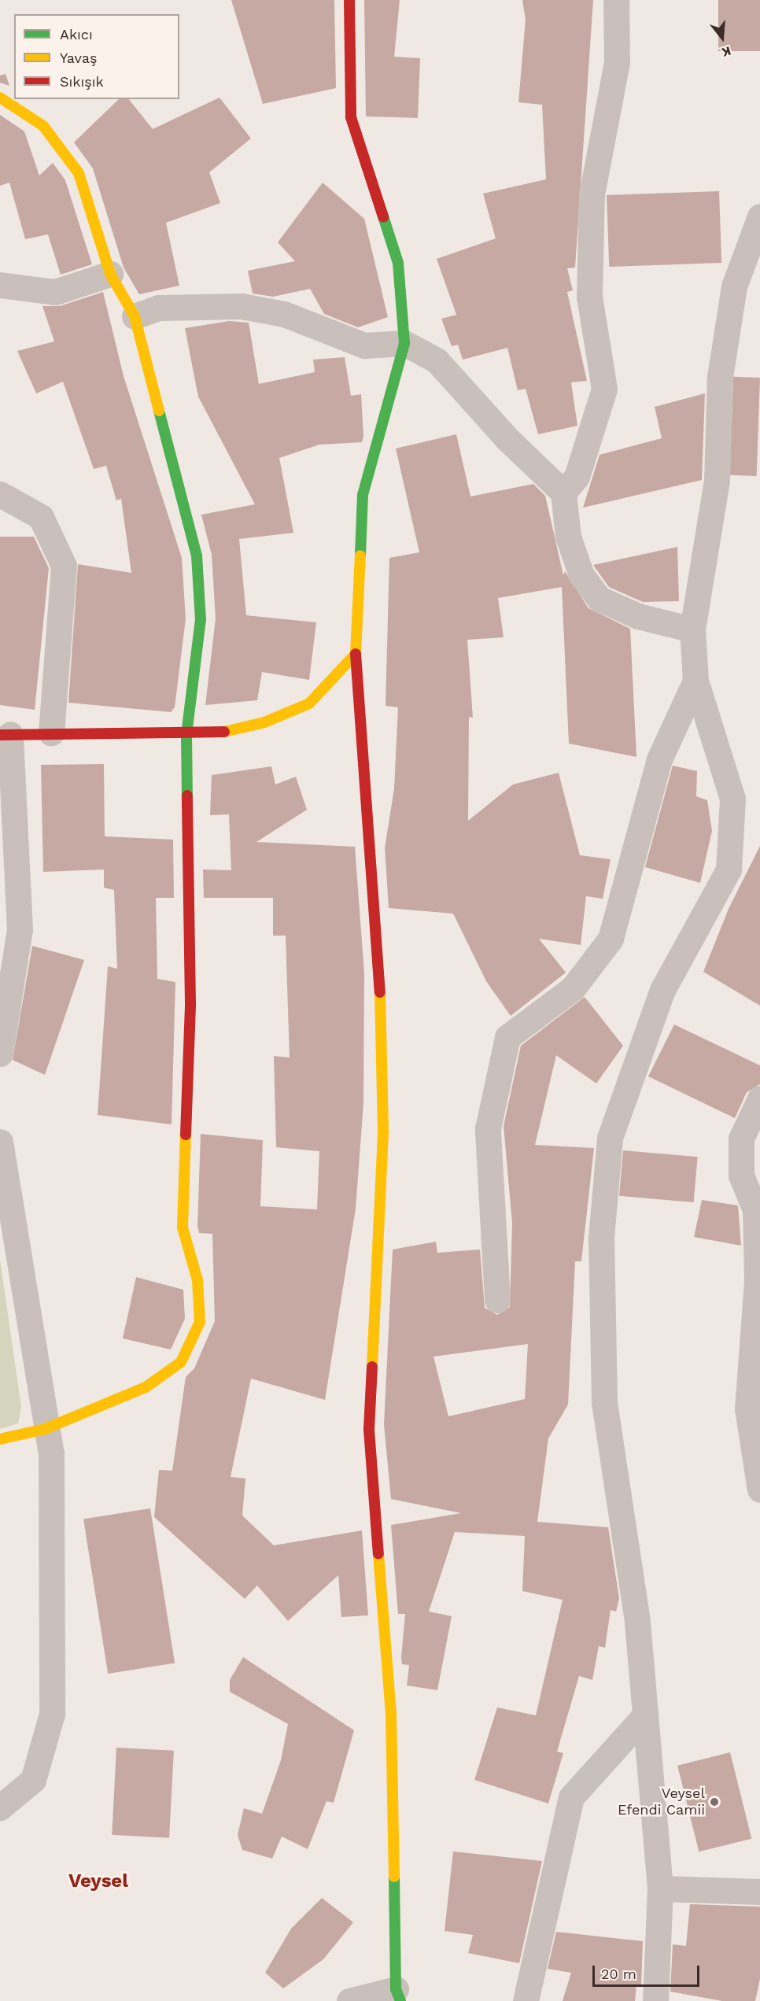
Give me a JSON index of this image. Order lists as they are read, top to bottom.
{
  "districts": ["Veysel"],
  "places": ["Veysel Efendi Camii"],
  "legend": ["Akıcı", "Yavaş", "Sıkışık"],
  "scale_bar": "20 m",
  "north": "bottom"
}
